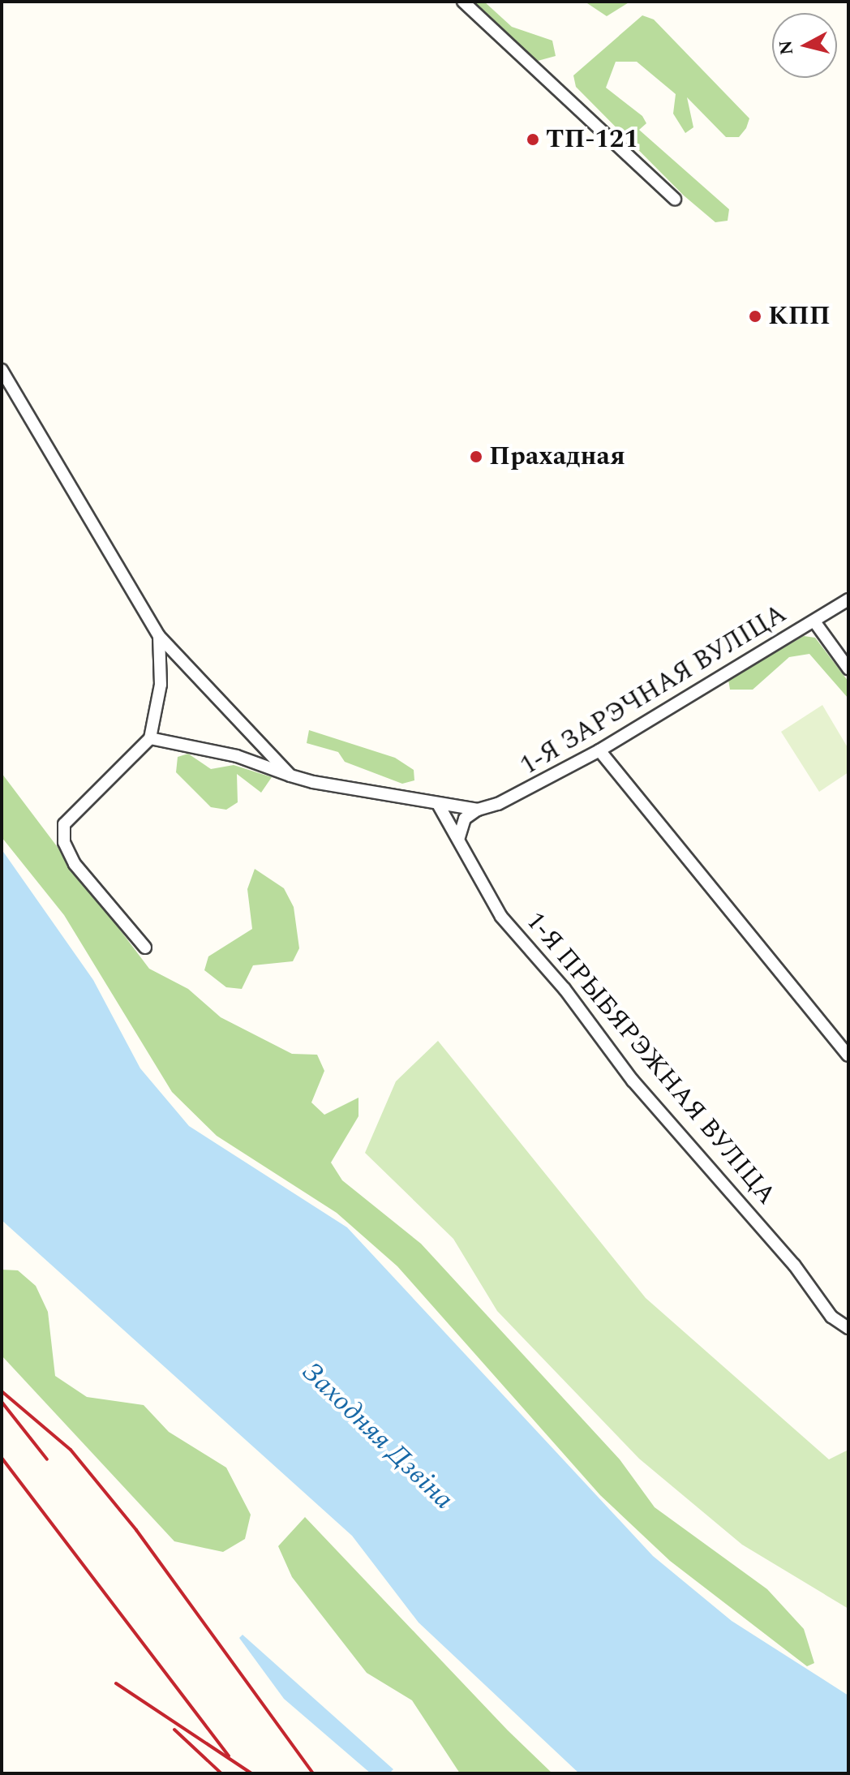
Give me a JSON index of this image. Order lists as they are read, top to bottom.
{
  "streets": {
    "street": ["1-Я ЗАРЭЧНАЯ ВУЛІЦА", "1-Я ПРЫБЯРЭЖНАЯ ВУЛІЦА"]
  },
  "crossings": [
    ["1-Я ЗАРЭЧНАЯ ВУЛІЦА", "1-Я ПРЫБЯРЭЖНАЯ ВУЛІЦА"]
  ],
  "water": ["Заходняя Дзвіна"],
  "places": ["ТП-121", "КПП", "Прахадная"],
  "north": "left"
}
